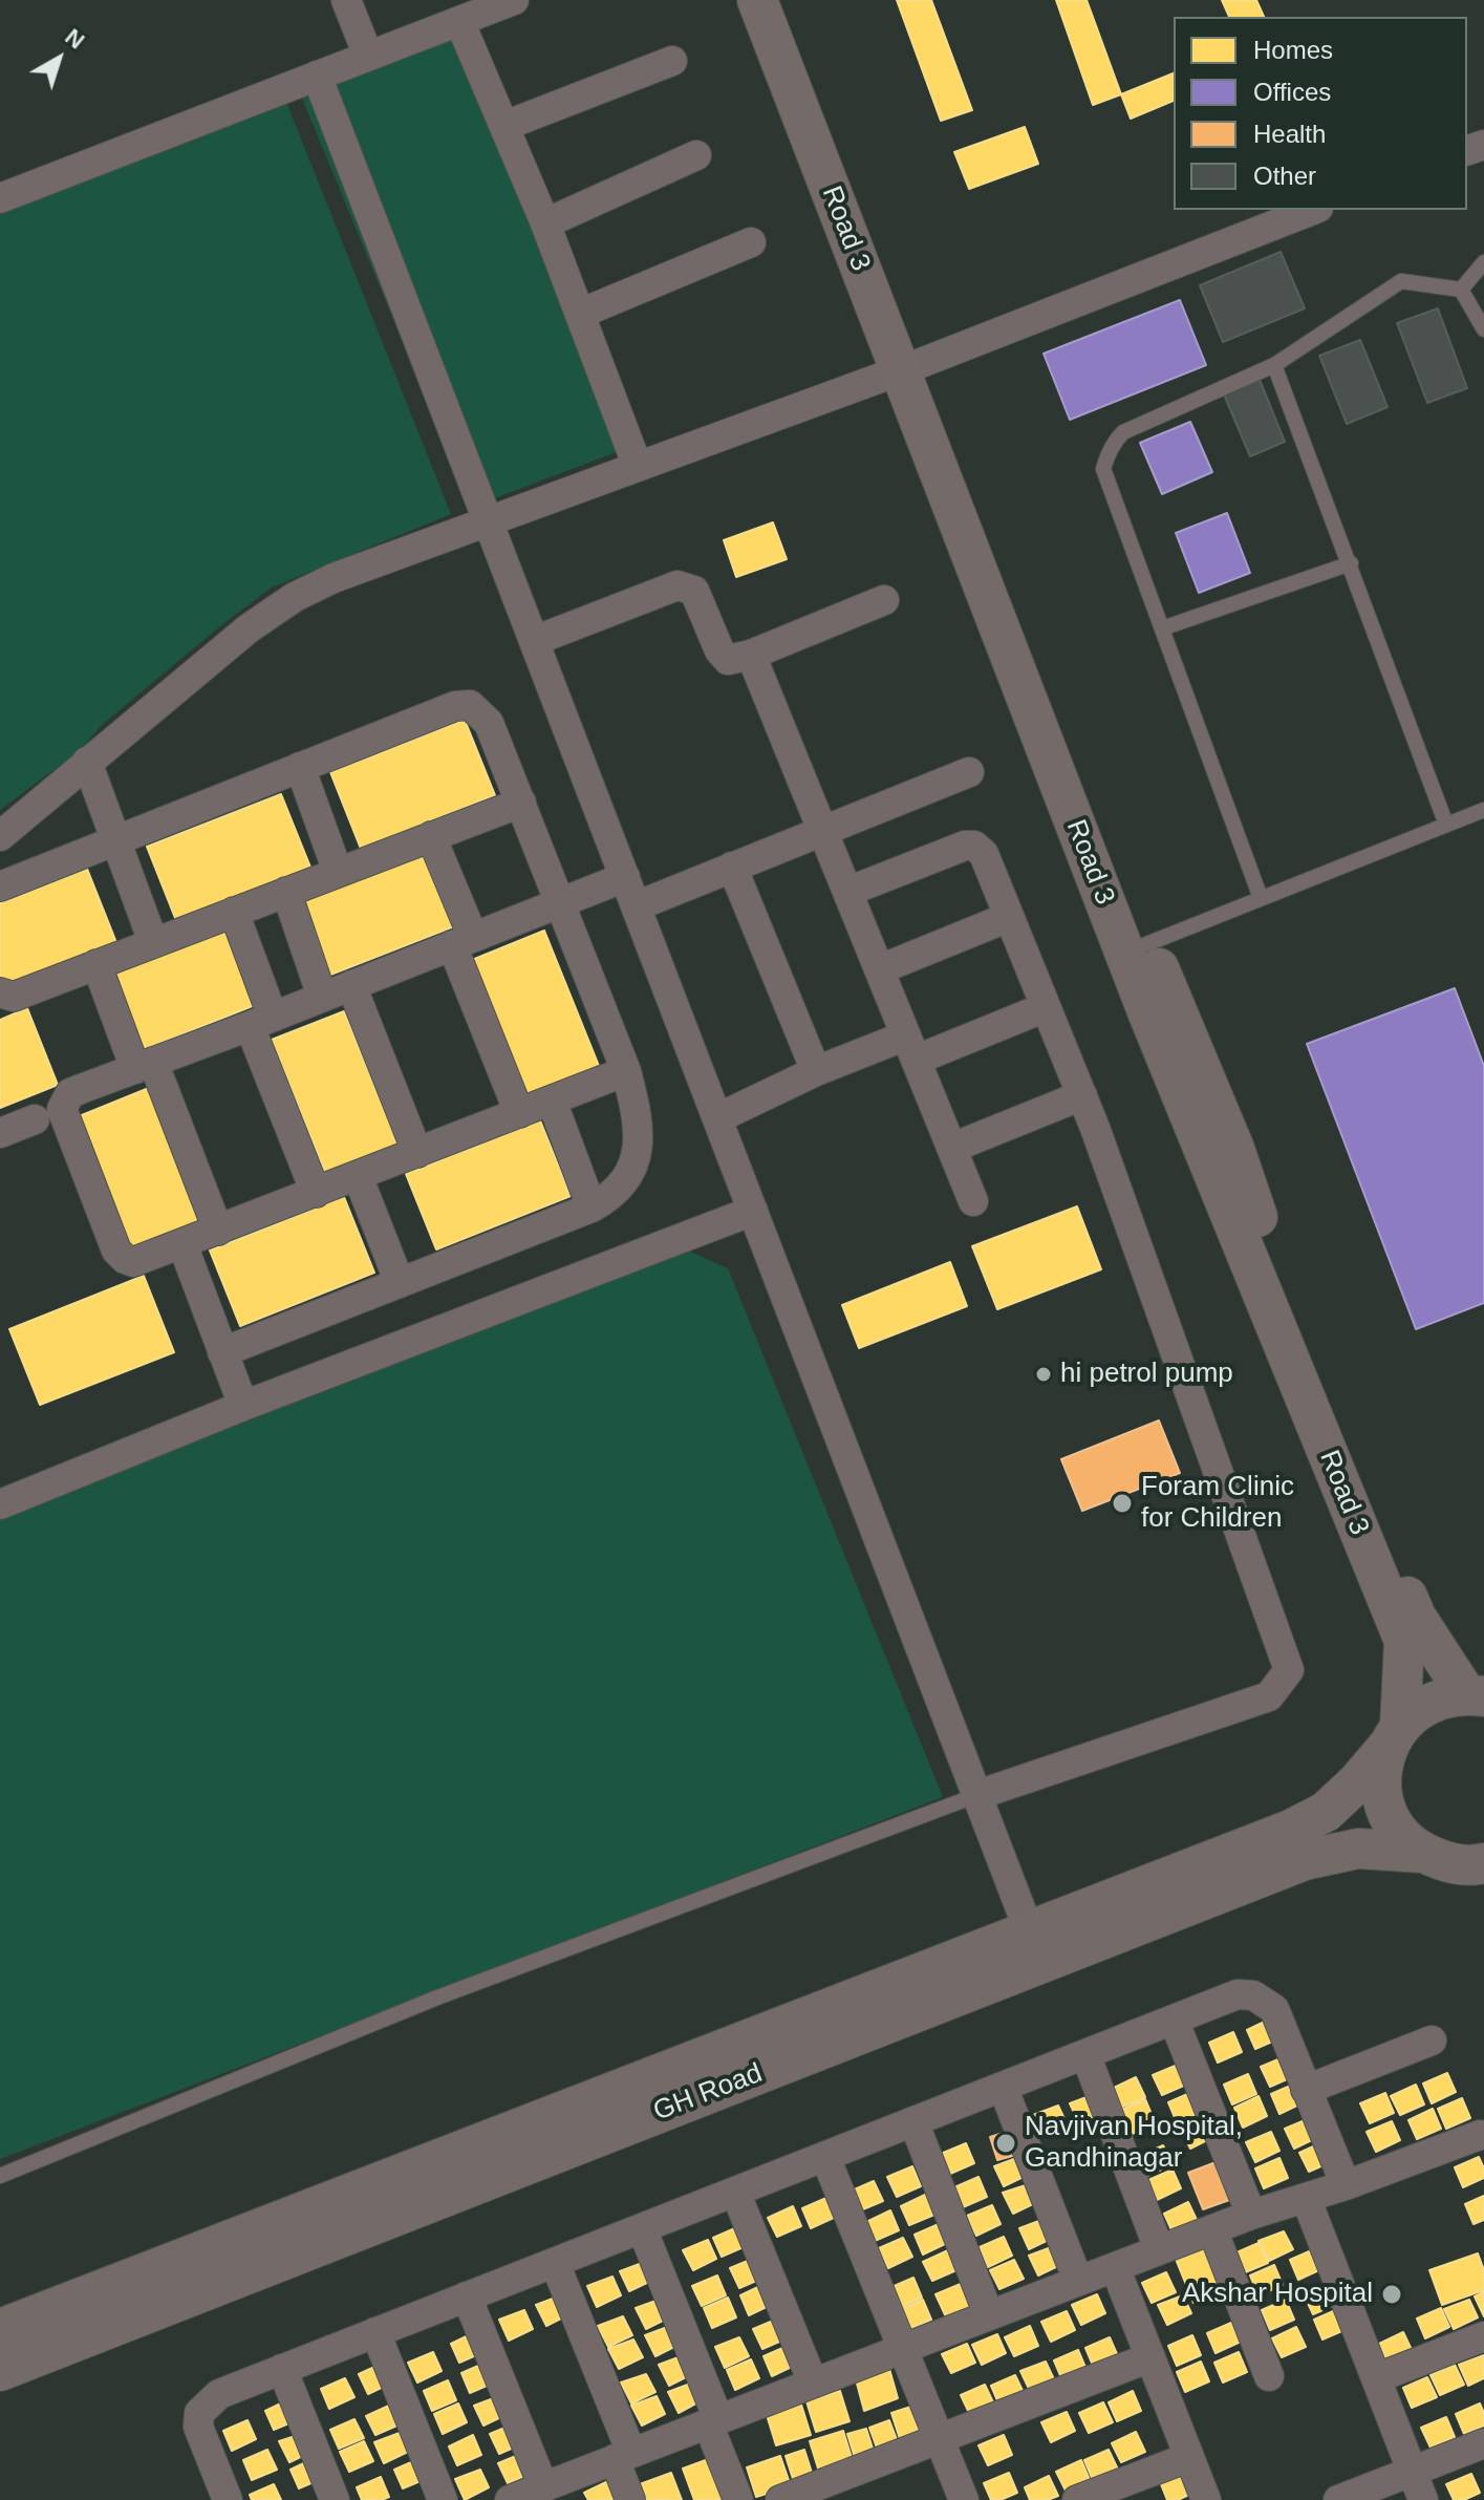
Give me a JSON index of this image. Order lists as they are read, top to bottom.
{
  "streets": {
    "main road": ["Road 3", "GH Road"]
  },
  "crossings": [
    ["Road 3", "GH Road"]
  ],
  "places": [
    "hi petrol pump",
    "Foram Clinic for Children",
    "Navjivan Hospital, Gandhinagar",
    "Akshar Hospital"
  ],
  "legend": [
    "Homes",
    "Offices",
    "Health",
    "Other"
  ],
  "north": "top right"
}
